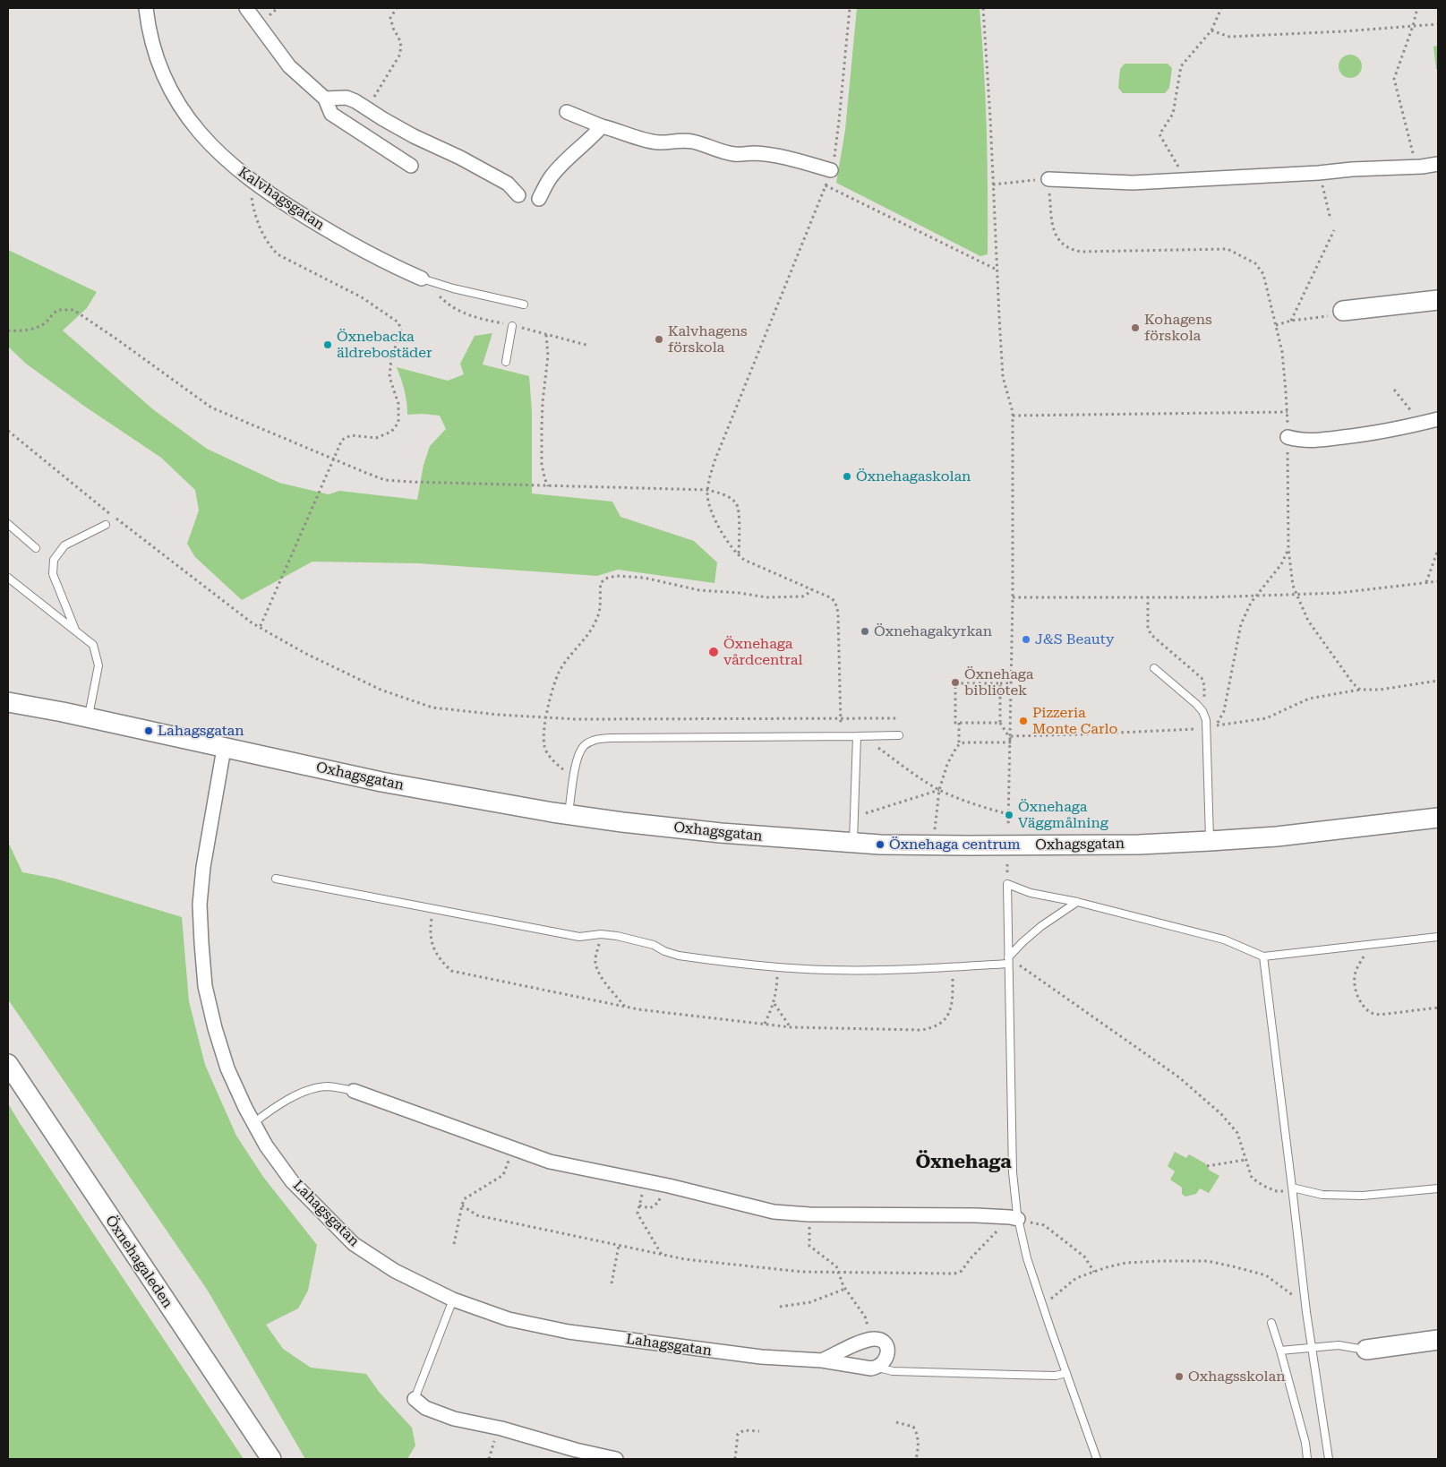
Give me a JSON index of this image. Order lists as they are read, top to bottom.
{
  "streets": {
    "street": [
      "Kalvhagsgatan",
      "Oxhagsgatan",
      "Lahagsgatan",
      "Öxnehagaleden"
    ]
  },
  "crossings": [
    ["Oxhagsgatan", "Lahagsgatan"]
  ],
  "districts": ["Öxnehaga"],
  "places": [
    "Kohagens förskola",
    "Kalvhagens förskola",
    "Öxnebacka äldrebostäder",
    "Öxnehagaskolan",
    "Öxnehagakyrkan",
    "J&S Beauty",
    "Öxnehaga vårdcentral",
    "Öxnehaga bibliotek",
    "Pizzeria Monte Carlo",
    "Lahagsgatan",
    "Öxnehaga Väggmålning",
    "Öxnehaga centrum",
    "Oxhagsskolan"
  ]
}
